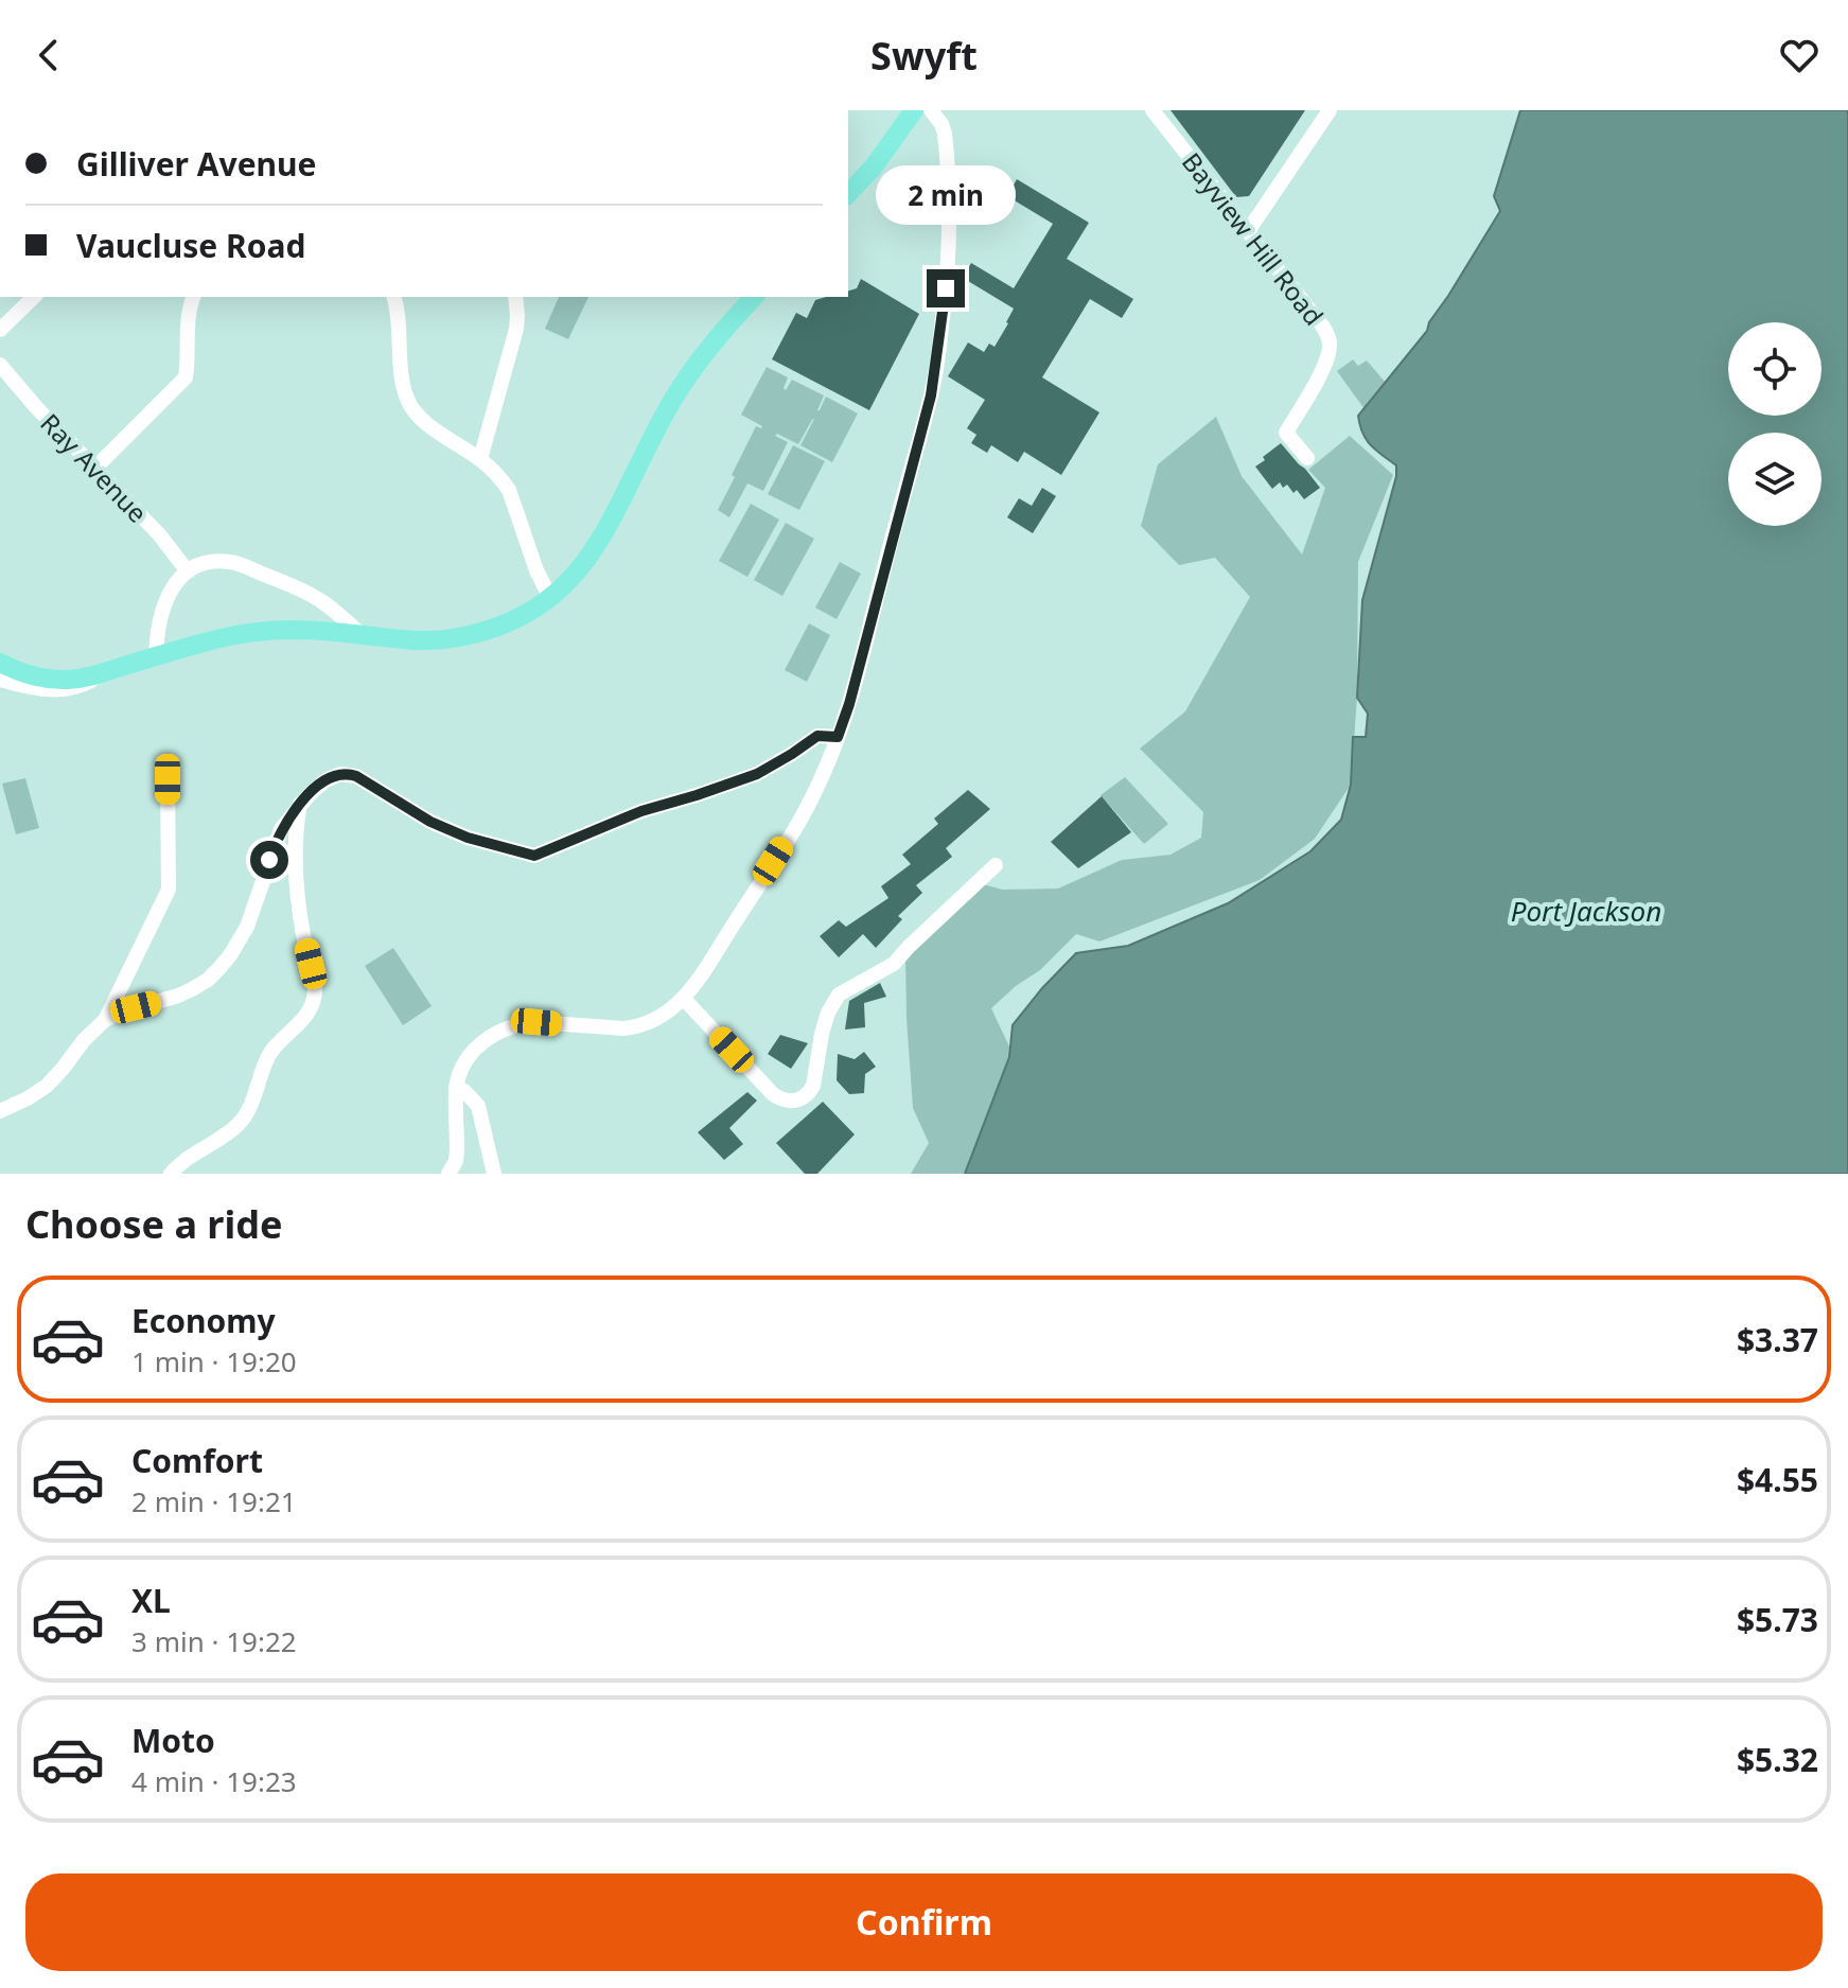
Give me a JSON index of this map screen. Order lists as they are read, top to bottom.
{
  "streets": {
    "street": ["Bayview Hill Road", "Ray Avenue"]
  },
  "water": ["Port Jackson"],
  "page": {
    "header": "Swyft",
    "banner": ["Gilliver Avenue", "Vaucluse Road"],
    "bubble": "2 min",
    "heading": "Choose a ride",
    "list": [
      {
        "name": "Economy",
        "note": "1 min · 19:20",
        "value": "$3.37"
      },
      {
        "name": "Comfort",
        "note": "2 min · 19:21",
        "value": "$4.55"
      },
      {
        "name": "XL",
        "note": "3 min · 19:22",
        "value": "$5.73"
      },
      {
        "name": "Moto",
        "note": "4 min · 19:23",
        "value": "$5.32"
      }
    ],
    "buttons": "Confirm"
  }
}
